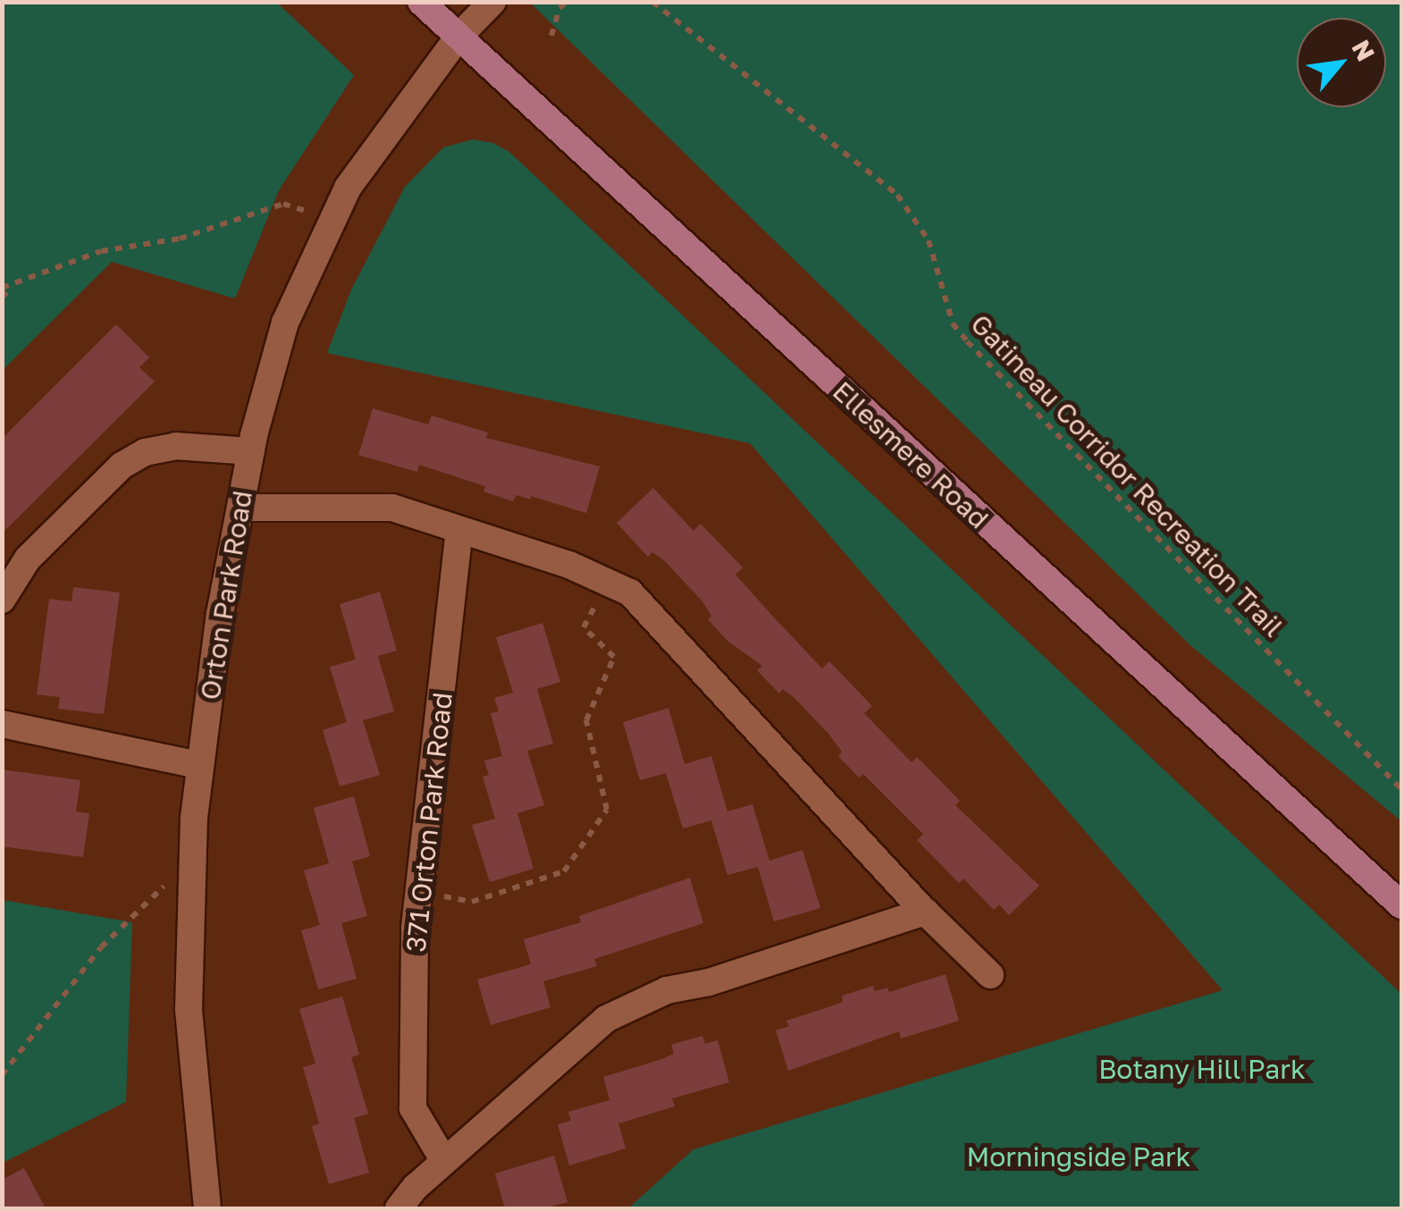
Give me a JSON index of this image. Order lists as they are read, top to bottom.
{
  "streets": {
    "main road": ["Ellesmere Road"],
    "street": ["Orton Park Road", "371 Orton Park Road"],
    "path": ["Gatineau Corridor Recreation Trail"]
  },
  "crossings": [
    ["Ellesmere Road", "Orton Park Road"]
  ],
  "parks": ["Botany Hill Park", "Morningside Park"],
  "north": "top right"
}
